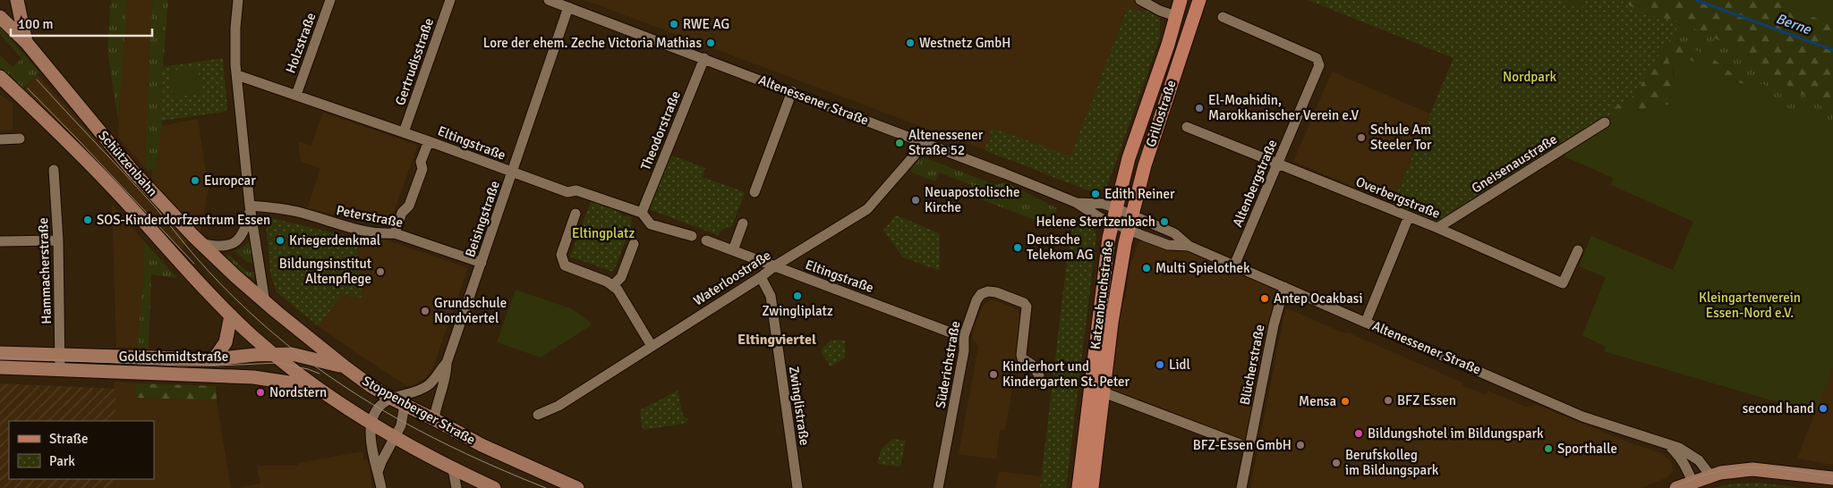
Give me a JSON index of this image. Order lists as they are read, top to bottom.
{
  "streets": {
    "main road": [
      "Grillostraße",
      "Schützenbahn",
      "Katzenbruchstraße",
      "Goldschmidtstraße",
      "Stoppenberger Straße"
    ],
    "street": [
      "Holzstraße",
      "Gertrudisstraße",
      "Altenessener Straße",
      "Theodorstraße",
      "Eltingstraße",
      "Gneisenaustraße",
      "Altenbergstraße",
      "Overbergstraße",
      "Peterstraße",
      "Beisingstraße",
      "Hammacherstraße",
      "Waterloostraße",
      "Süderichstraße",
      "Blücherstraße",
      "Zwinglistraße"
    ]
  },
  "crossings": [
    ["Holzstraße", "Eltingstraße"],
    ["Gertrudisstraße", "Eltingstraße"],
    ["Altenessener Straße", "Grillostraße"],
    ["Altenessener Straße", "Theodorstraße"],
    ["Altenessener Straße", "Altenbergstraße"],
    ["Altenessener Straße", "Beisingstraße"],
    ["Altenessener Straße", "Waterloostraße"],
    ["Altenessener Straße", "Katzenbruchstraße"],
    ["Altenessener Straße", "Blücherstraße"],
    ["Grillostraße", "Katzenbruchstraße"],
    ["Theodorstraße", "Eltingstraße"],
    ["Eltingstraße", "Beisingstraße"],
    ["Eltingstraße", "Waterloostraße"],
    ["Eltingstraße", "Süderichstraße"],
    ["Schützenbahn", "Stoppenberger Straße"],
    ["Gneisenaustraße", "Overbergstraße"],
    ["Altenbergstraße", "Overbergstraße"],
    ["Peterstraße", "Beisingstraße"],
    ["Beisingstraße", "Stoppenberger Straße"],
    ["Hammacherstraße", "Goldschmidtstraße"],
    ["Waterloostraße", "Zwinglistraße"],
    ["Goldschmidtstraße", "Stoppenberger Straße"]
  ],
  "districts": ["Eltingviertel"],
  "water": ["Berne"],
  "parks": ["Nordpark", "Eltingplatz", "Kleingartenverein Essen-Nord e.V."],
  "places": [
    "RWE AG",
    "Lore der ehem. Zeche Victoria Mathias",
    "Westnetz GmbH",
    "El-Moahidin, Marokkanischer Verein e.V",
    "Schule Am Steeler Tor",
    "Altenessener Straße 52",
    "Europcar",
    "Edith Reiner",
    "Neuapostolische Kirche",
    "SOS-Kinderdorfzentrum Essen",
    "Helene Stertzenbach",
    "Kriegerdenkmal",
    "Deutsche Telekom AG",
    "Multi Spielothek",
    "Bildungsinstitut Altenpflege",
    "Zwingliplatz",
    "Antep Ocakbasi",
    "Grundschule Nordviertel",
    "Lidl",
    "Kinderhort und Kindergarten St. Peter",
    "Nordstern",
    "BFZ Essen",
    "Mensa",
    "second hand",
    "Bildungshotel im Bildungspark",
    "BFZ-Essen GmbH",
    "Sporthalle",
    "Berufskolleg im Bildungspark"
  ],
  "legend": ["Straße", "Park"],
  "scale_bar": "100 m"
}
